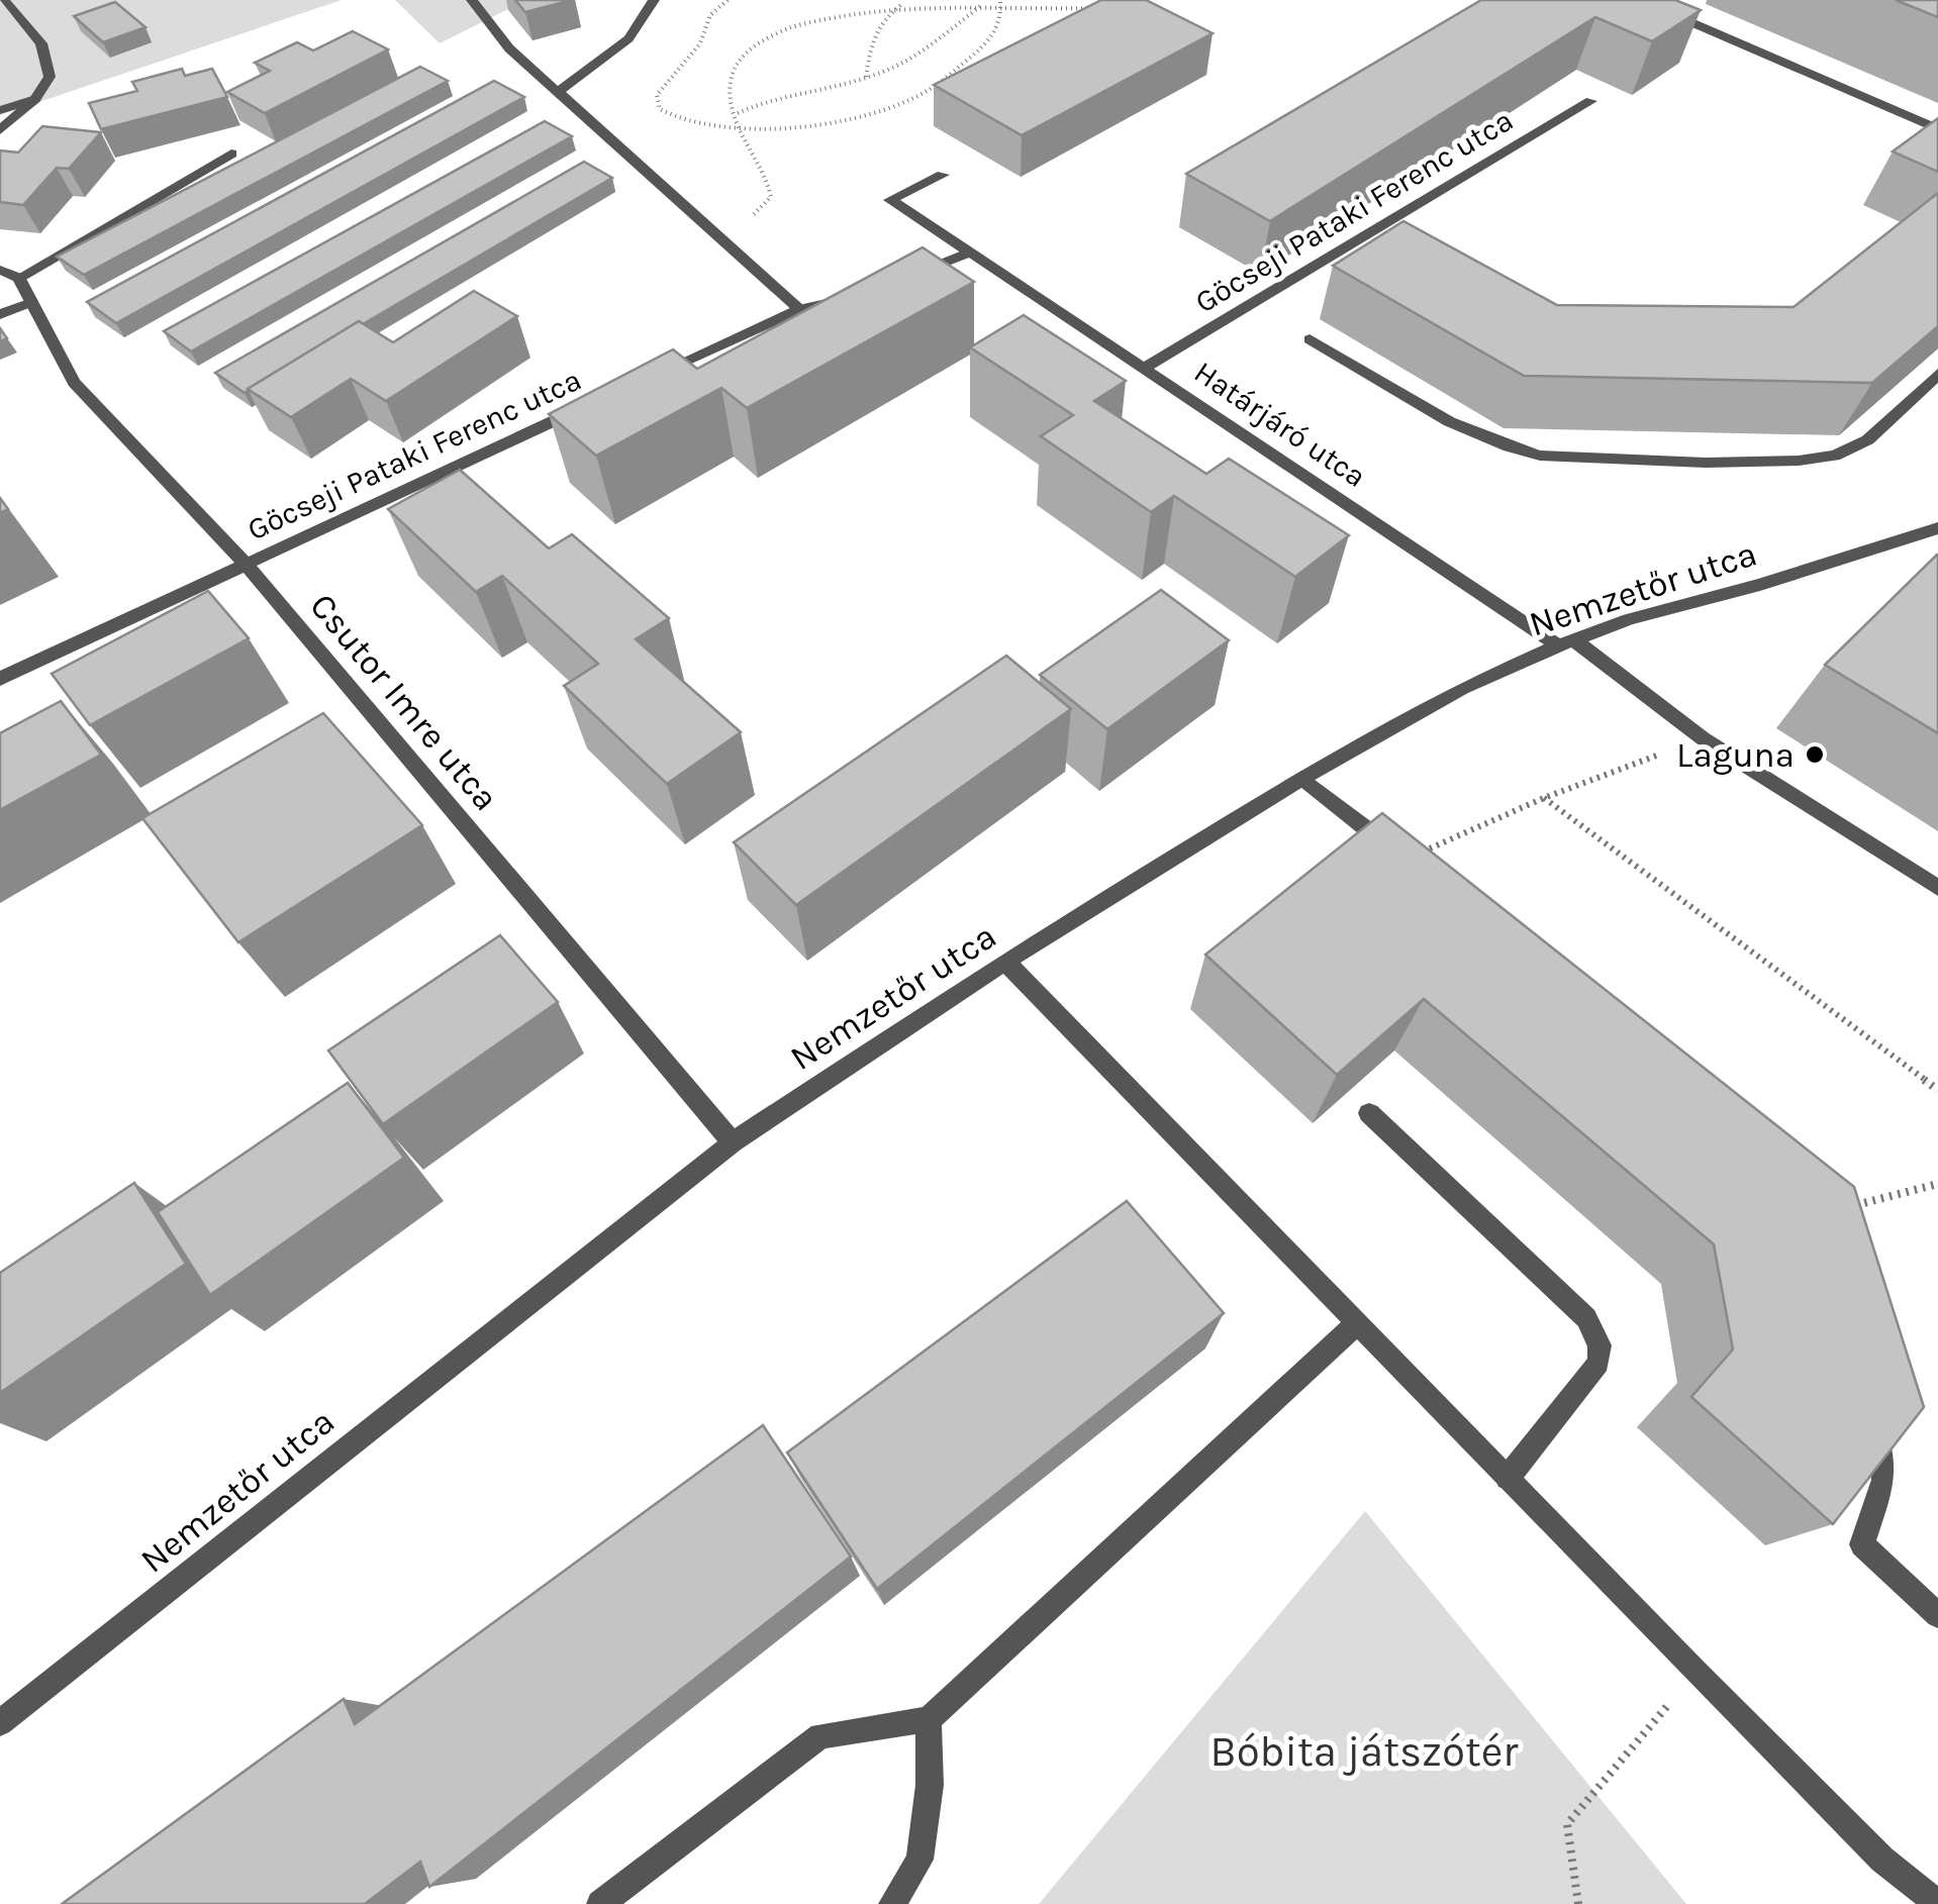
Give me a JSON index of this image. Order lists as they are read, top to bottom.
{
  "streets": {
    "street": [
      "Göcseji Pataki Ferenc utca",
      "Határjáró utca",
      "Nemzetőr utca",
      "Csutor Imre utca"
    ]
  },
  "crossings": [
    ["Göcseji Pataki Ferenc utca", "Határjáró utca"],
    ["Göcseji Pataki Ferenc utca", "Csutor Imre utca"],
    ["Határjáró utca", "Nemzetőr utca"],
    ["Nemzetőr utca", "Csutor Imre utca"]
  ],
  "parks": ["Bóbita játszótér"],
  "places": ["Laguna"]
}
